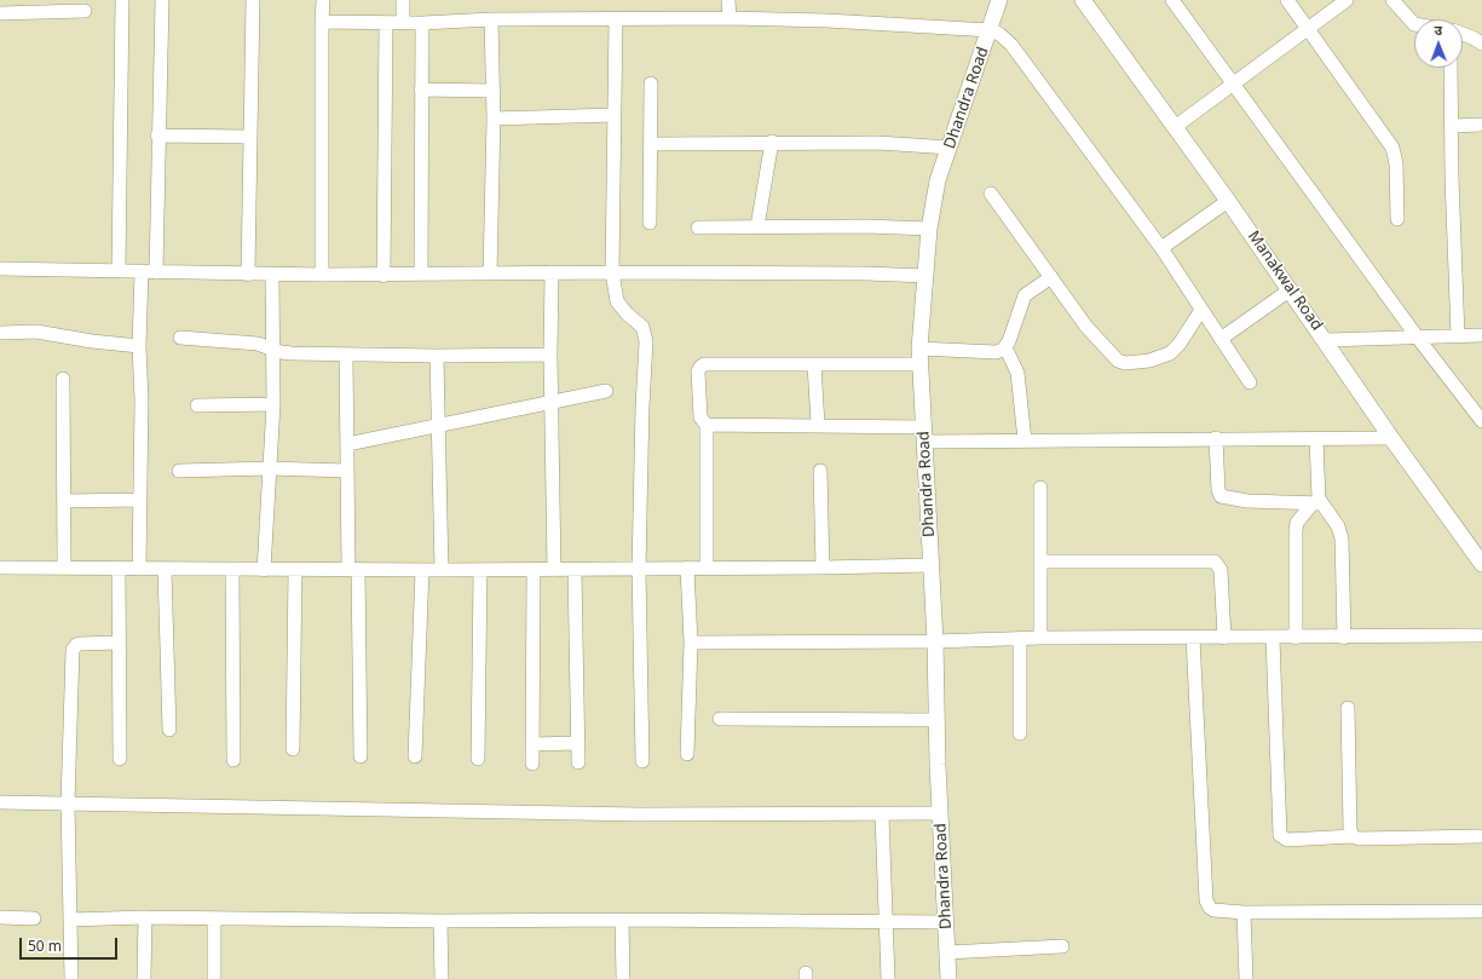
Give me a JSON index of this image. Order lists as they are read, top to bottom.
{
  "streets": {
    "street": ["Dhandra Road", "Manakwal Road"]
  },
  "scale_bar": "50 m",
  "north": "top"
}
